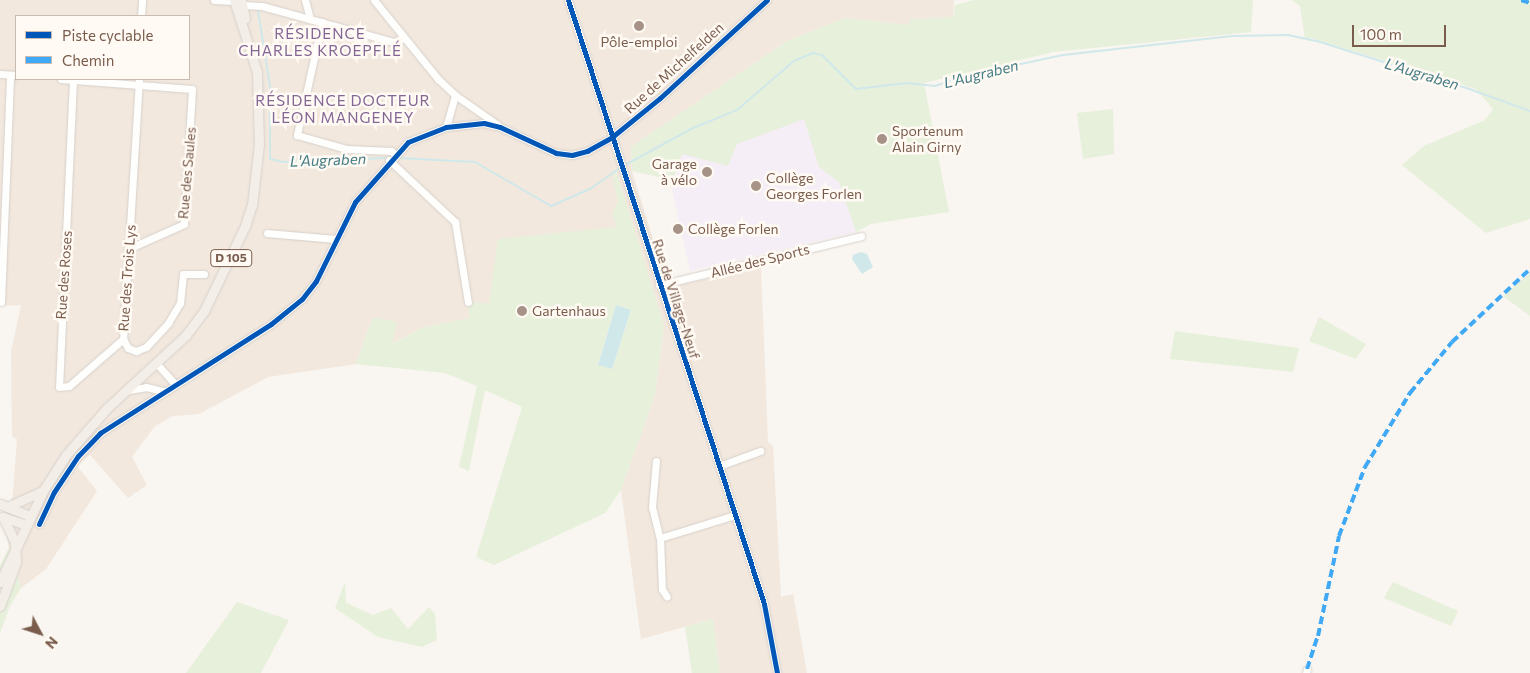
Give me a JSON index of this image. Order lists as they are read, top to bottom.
{
  "streets": {
    "main road": ["D 105"],
    "street": [
      "Rue de Michelfelden",
      "Rue des Saules",
      "Allée des Sports",
      "Rue des Roses",
      "Rue des Trois Lys",
      "Rue de Village-Neuf"
    ]
  },
  "crossings": [
    ["Rue de Michelfelden", "Rue de Village-Neuf"],
    ["Rue des Saules", "Rue des Trois Lys"],
    ["Allée des Sports", "Rue de Village-Neuf"],
    ["Rue des Roses", "Rue des Trois Lys"]
  ],
  "districts": ["RÉSIDENCE CHARLES KROEPFLÉ", "RÉSIDENCE DOCTEUR LÉON MANGENEY"],
  "water": ["L'Augraben"],
  "places": [
    "Pôle-emploi",
    "Sportenum Alain Girny",
    "Garage à vélo",
    "Collège Georges Forlen",
    "Collège Forlen",
    "Gartenhaus"
  ],
  "legend": ["Piste cyclable", "Chemin"],
  "scale_bar": "100 m",
  "north": "bottom right"
}
